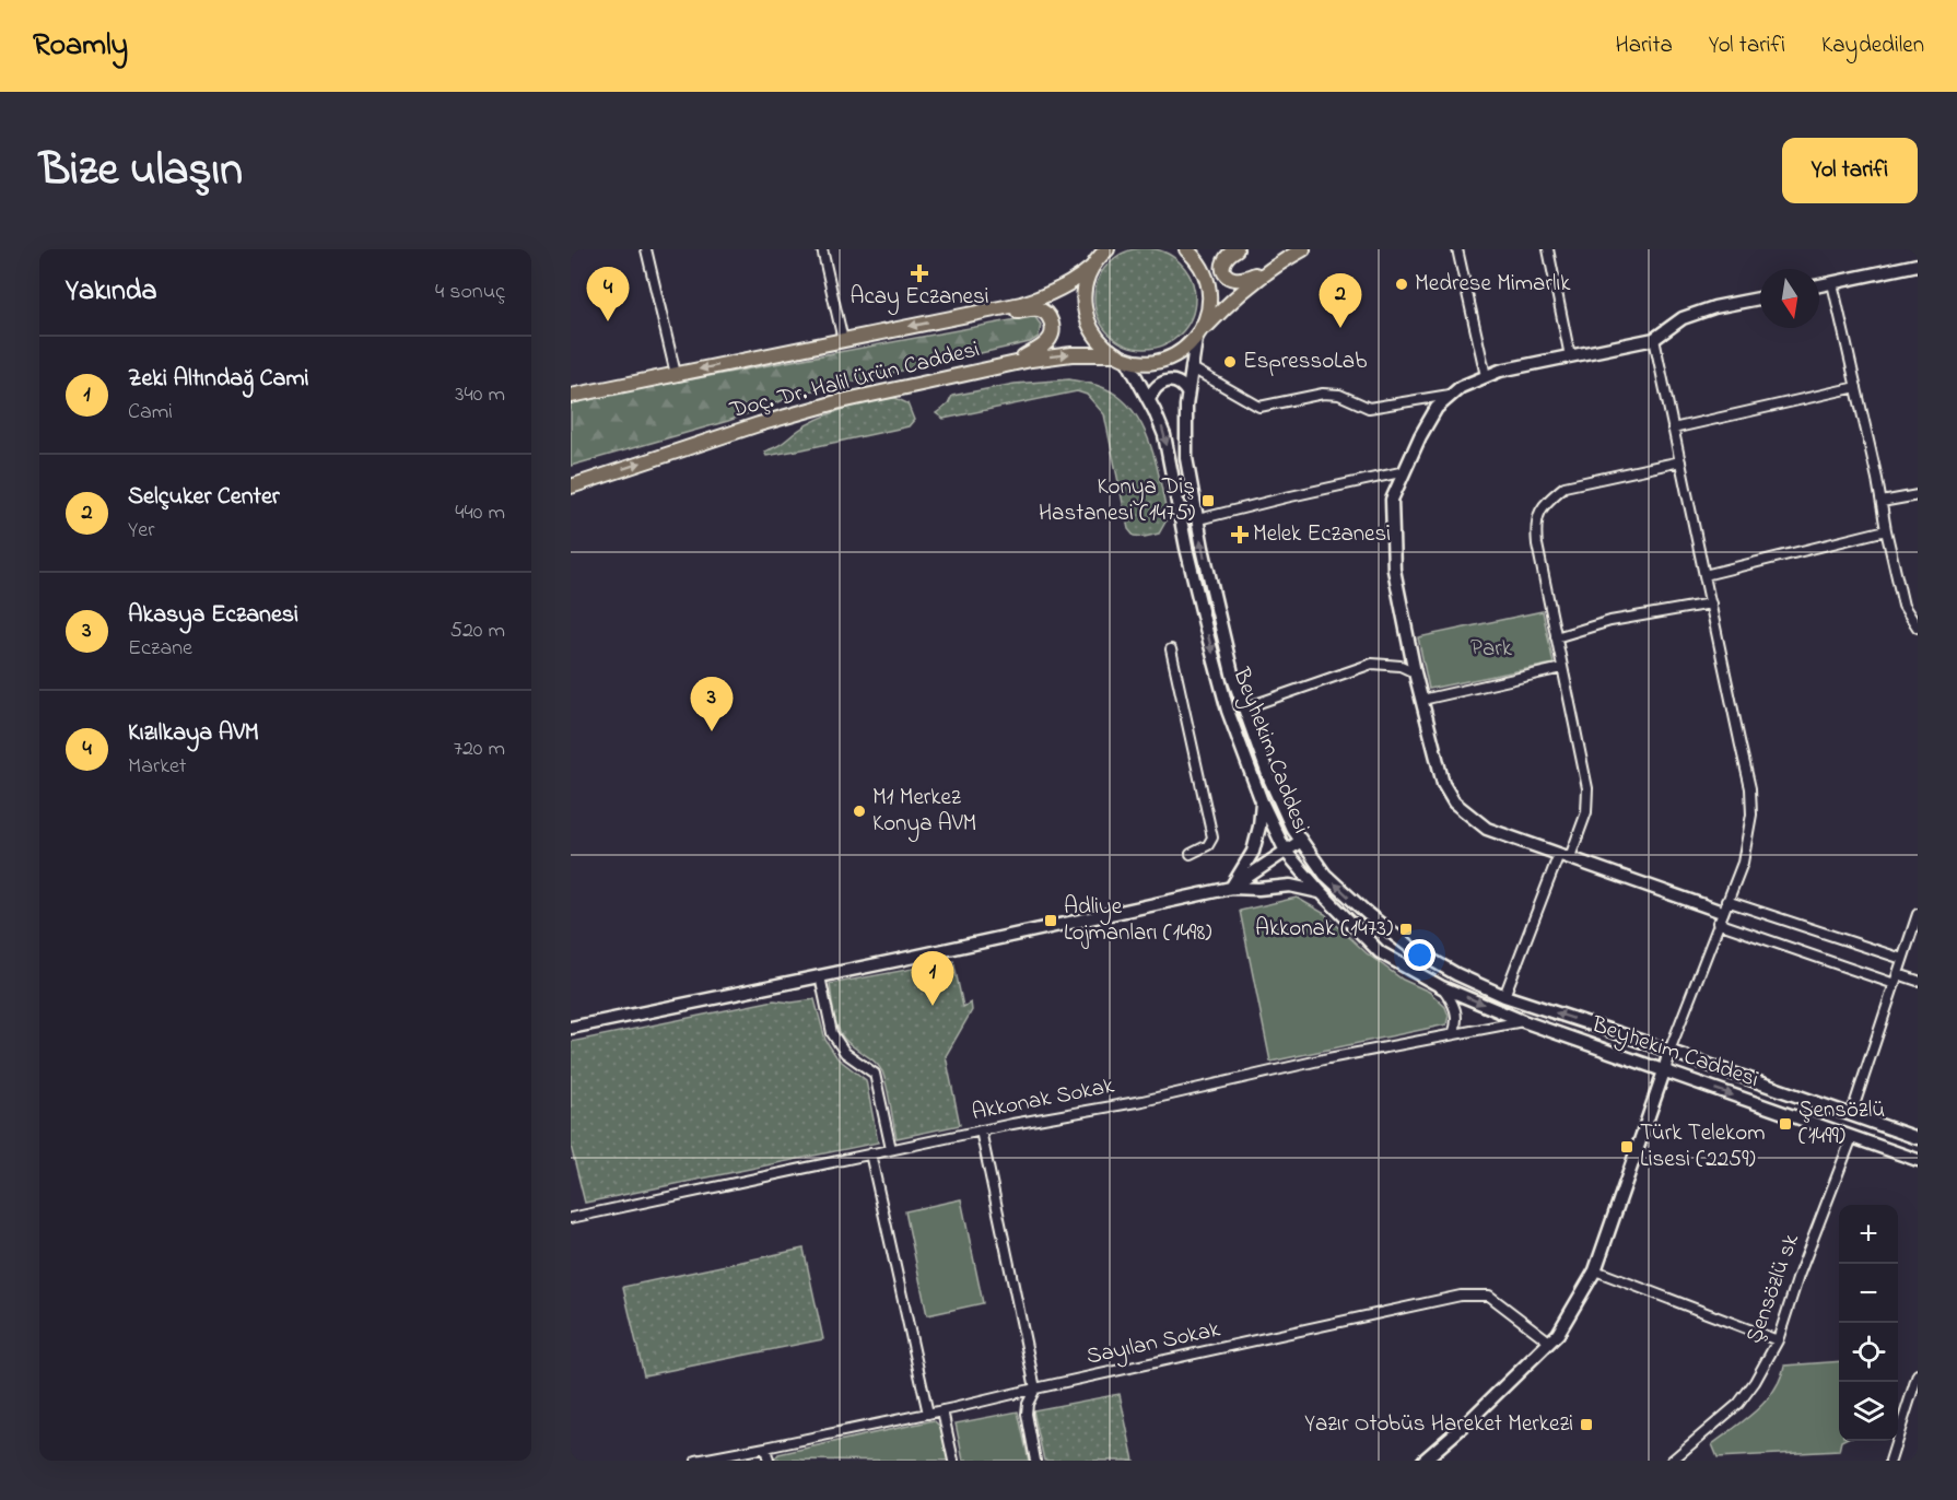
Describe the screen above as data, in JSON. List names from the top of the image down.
{
  "streets": {
    "main road": ["Doç. Dr. Halil Ürün Caddesi"],
    "street": [
      "Beyhekim Caddesi",
      "Akkonak Sokak",
      "Şensözlü sk",
      "Sayılan Sokak"
    ]
  },
  "crossings": [
    ["Doç. Dr. Halil Ürün Caddesi", "Beyhekim Caddesi"],
    ["Beyhekim Caddesi", "Akkonak Sokak"],
    ["Beyhekim Caddesi", "Şensözlü sk"]
  ],
  "parks": ["Park"],
  "places": {
    "health": ["Acay Eczanesi", "Melek Eczanesi"],
    "other": ["Medrese Mimarlık", "EspressoLab", "M1 Merkez Konya AVM"],
    "transit": [
      "Konya Diş Hastanesi (1475)",
      "Adliye Lojmanları (1498)",
      "Akkonak (1473)",
      "Şensözlü (1499)",
      "Türk Telekom Lisesi (2259)",
      "Yazır Otobüs Hareket Merkezi"
    ]
  },
  "north": "bottom",
  "page": {
    "header": "Roamly",
    "nav": ["Harita", "Yol tarifi", "Kaydedilen"],
    "title": "Bize ulaşın",
    "buttons": "Yol tarifi",
    "heading": ["Yakında", "4 sonuç"],
    "pins": [
      "4",
      "2",
      "3",
      "1"
    ],
    "list": [
      {
        "mark": "1",
        "name": "Zeki Altındağ Cami",
        "note": "Cami",
        "value": "340 m"
      },
      {
        "mark": "2",
        "name": "Selçuker Center",
        "note": "Yer",
        "value": "440 m"
      },
      {
        "mark": "3",
        "name": "Akasya Eczanesi",
        "note": "Eczane",
        "value": "520 m"
      },
      {
        "mark": "4",
        "name": "Kızılkaya AVM",
        "note": "Market",
        "value": "720 m"
      }
    ],
    "map_buttons": ["+", "−"]
  }
}
